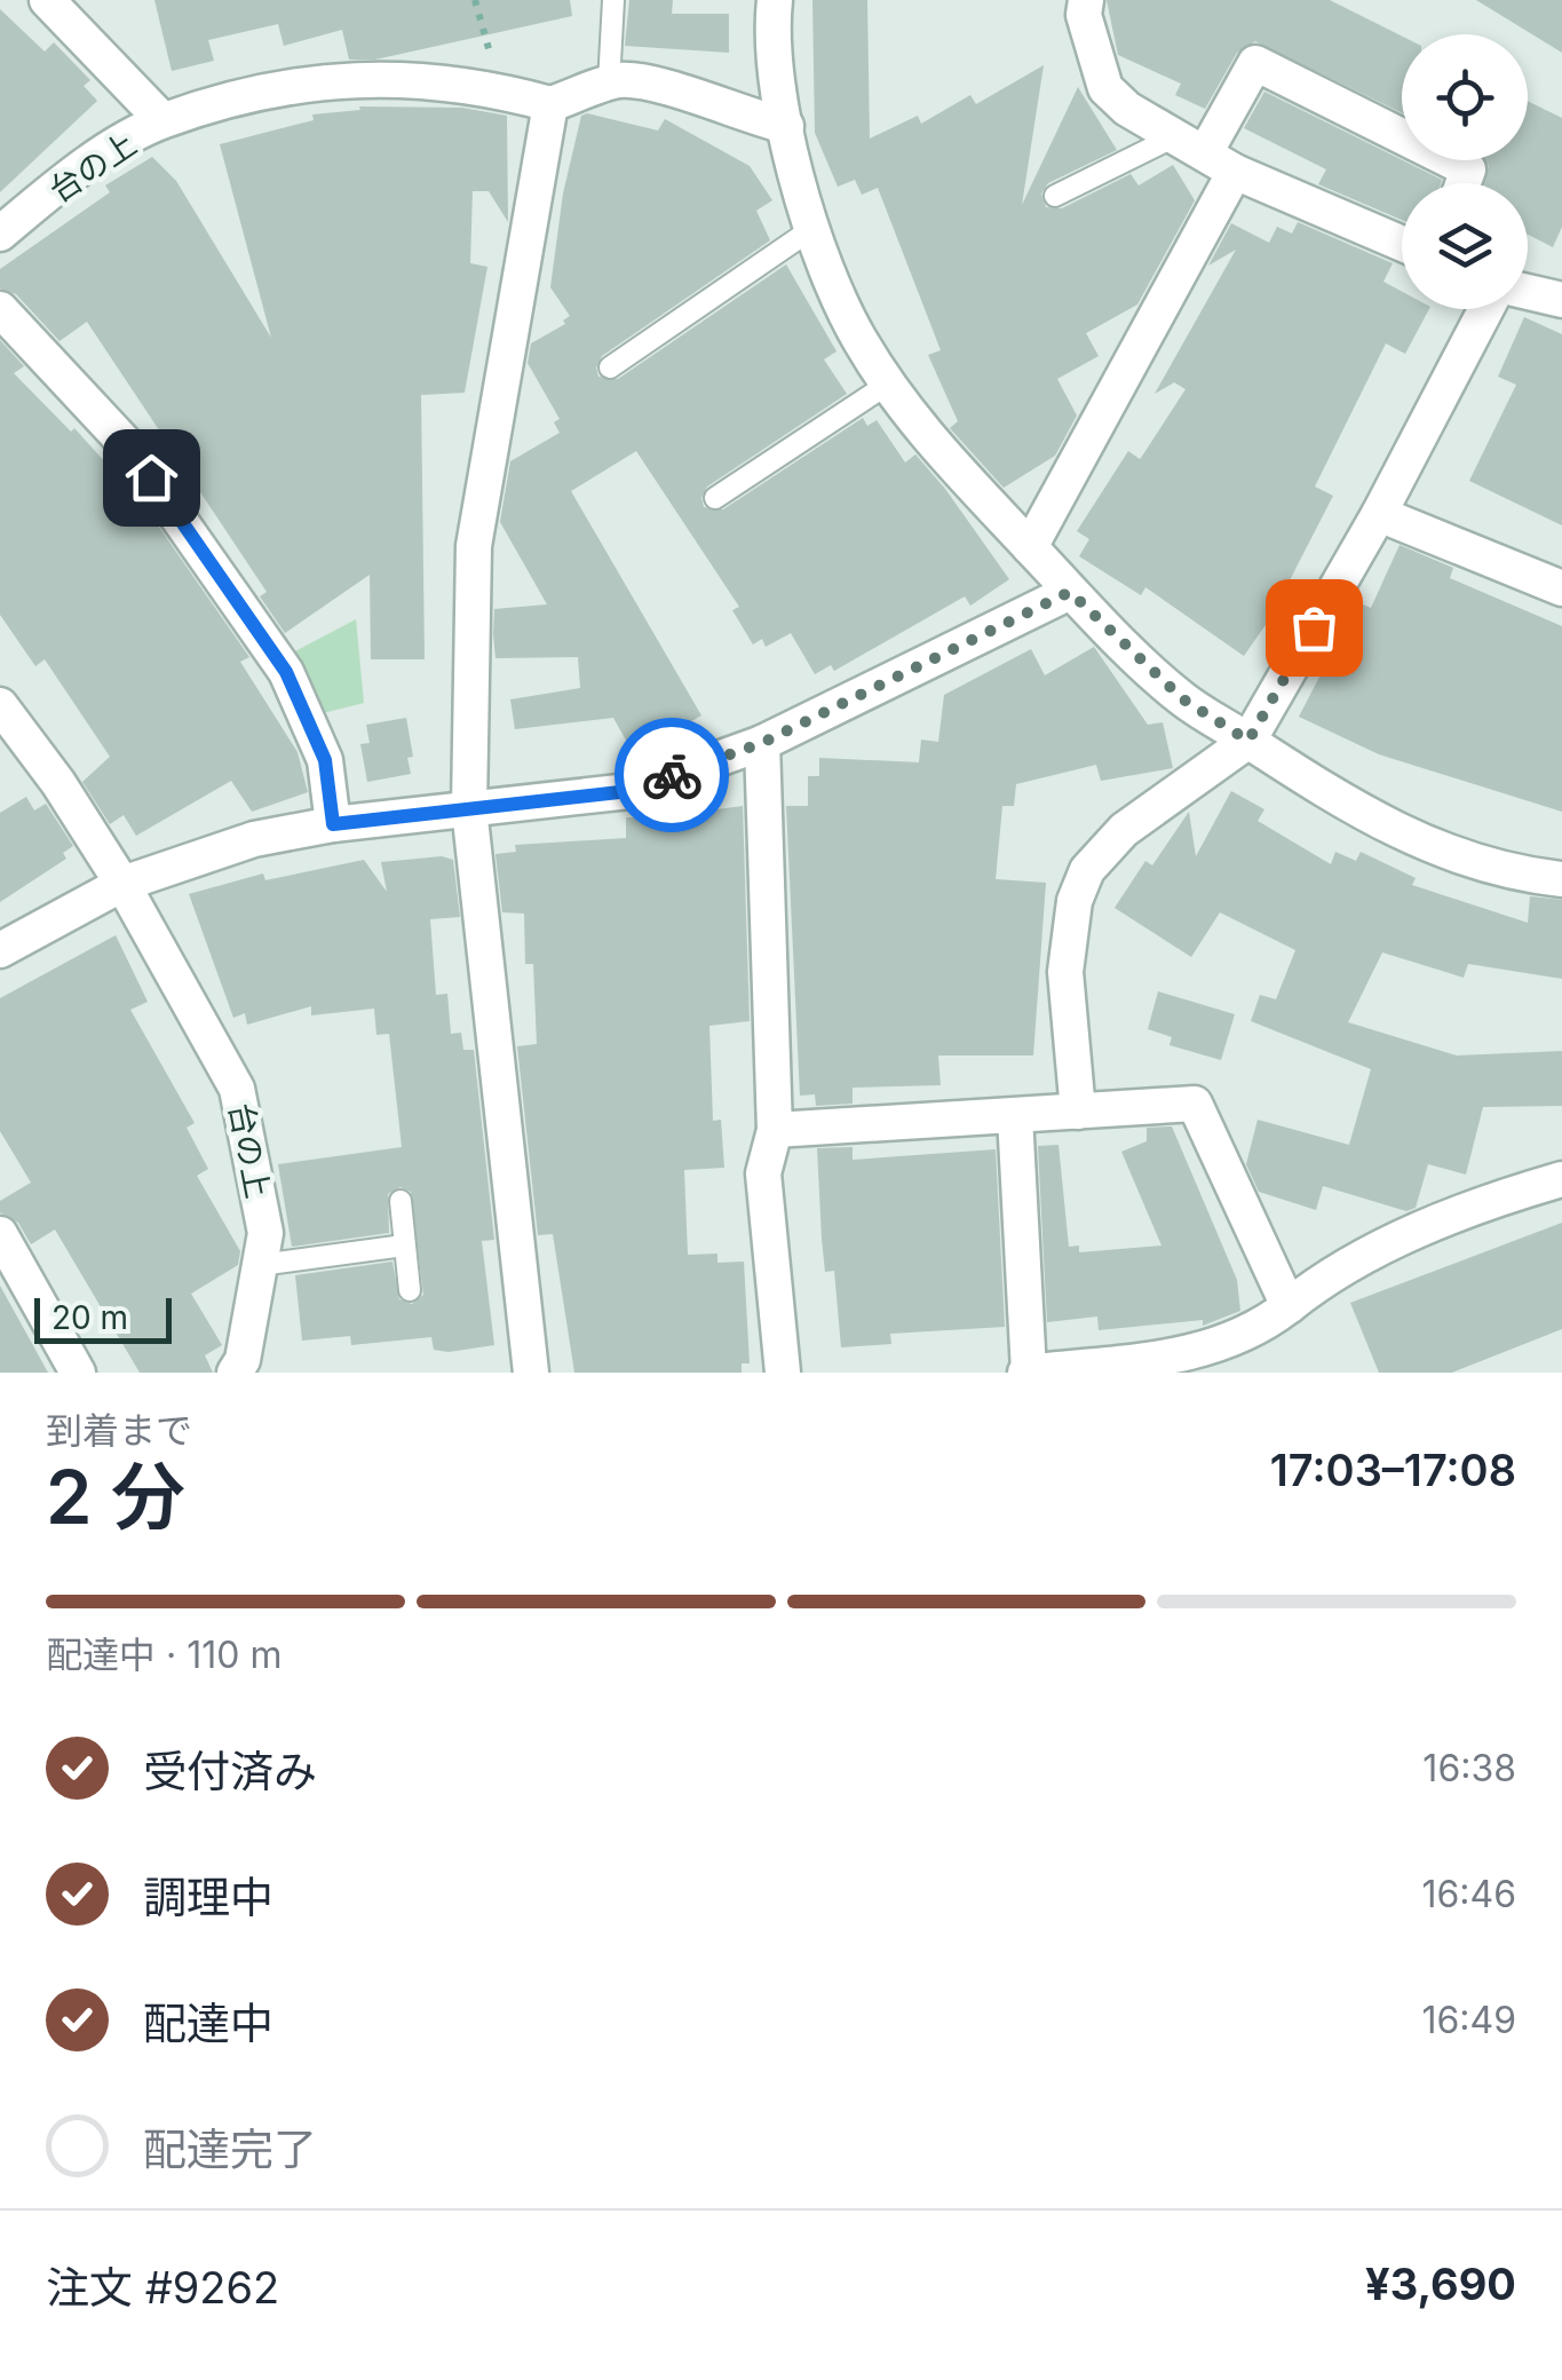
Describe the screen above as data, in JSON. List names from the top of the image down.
{
  "streets": {
    "street": ["台の上"]
  },
  "scale_bar": "20 m",
  "page": {
    "scale": "20 m",
    "heading": ["2 分", "到着まで", "17:03–17:08"],
    "panel": ["注文 #9262", "¥3,690"],
    "bar": "配達中 · 110 m",
    "list": [
      ["受付済み", "16:38"],
      ["調理中", "16:46"],
      ["配達中", "16:49"],
      "配達完了"
    ]
  }
}
